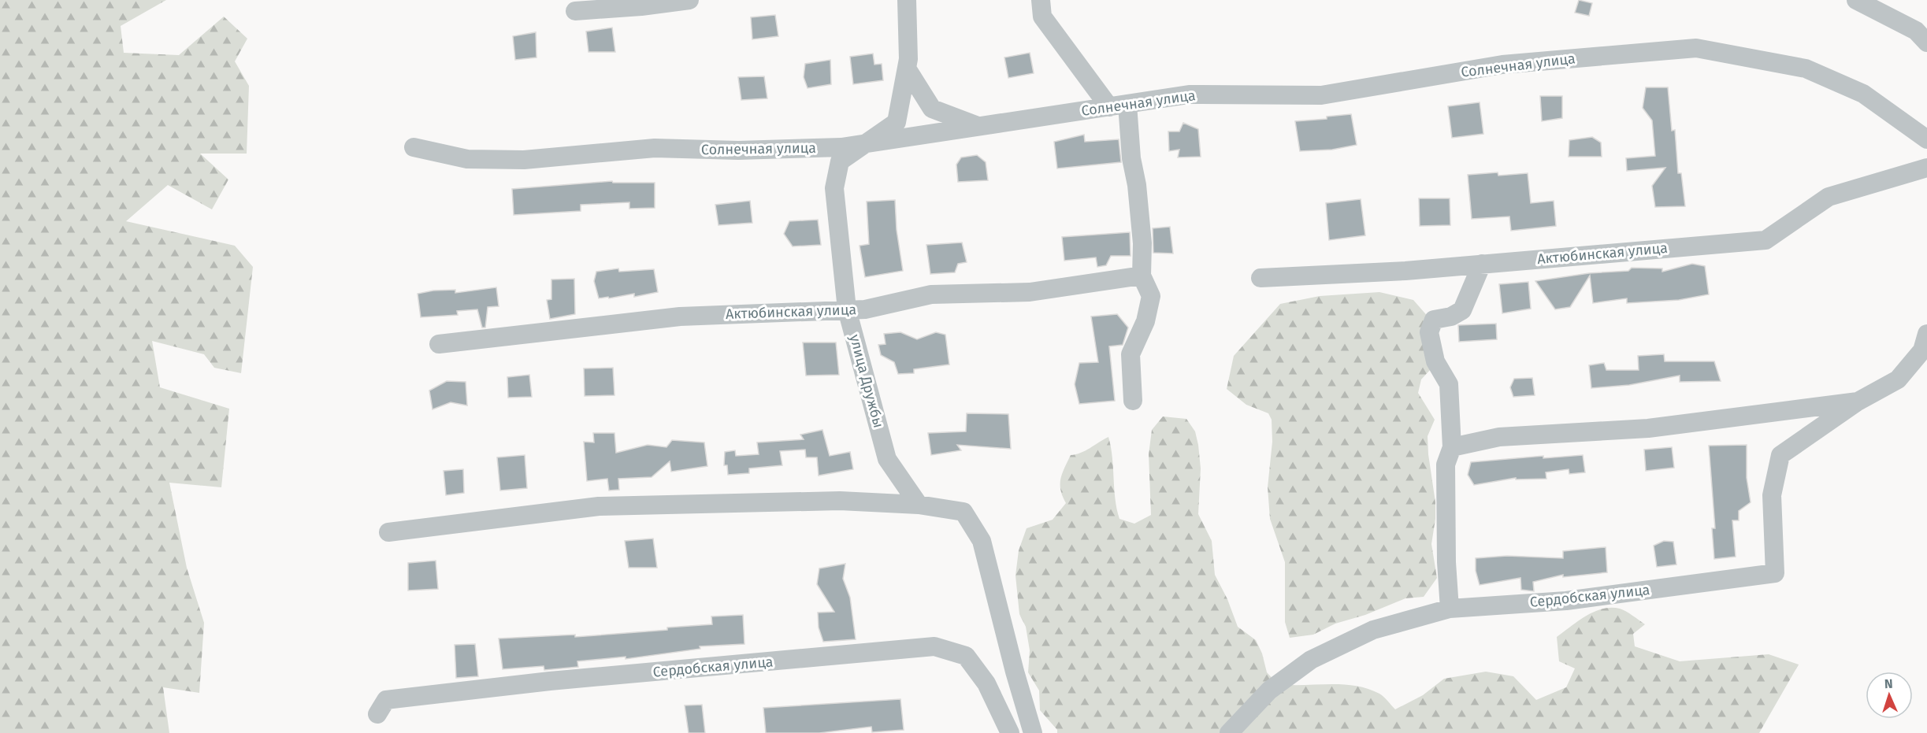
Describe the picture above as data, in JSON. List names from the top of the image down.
{
  "streets": {
    "street": [
      "Солнечная улица",
      "Актюбинская улица",
      "улица Дружбы",
      "Сердобская улица"
    ]
  },
  "crossings": [
    ["Солнечная улица", "улица Дружбы"],
    ["Актюбинская улица", "улица Дружбы"]
  ],
  "north": "top"
}
